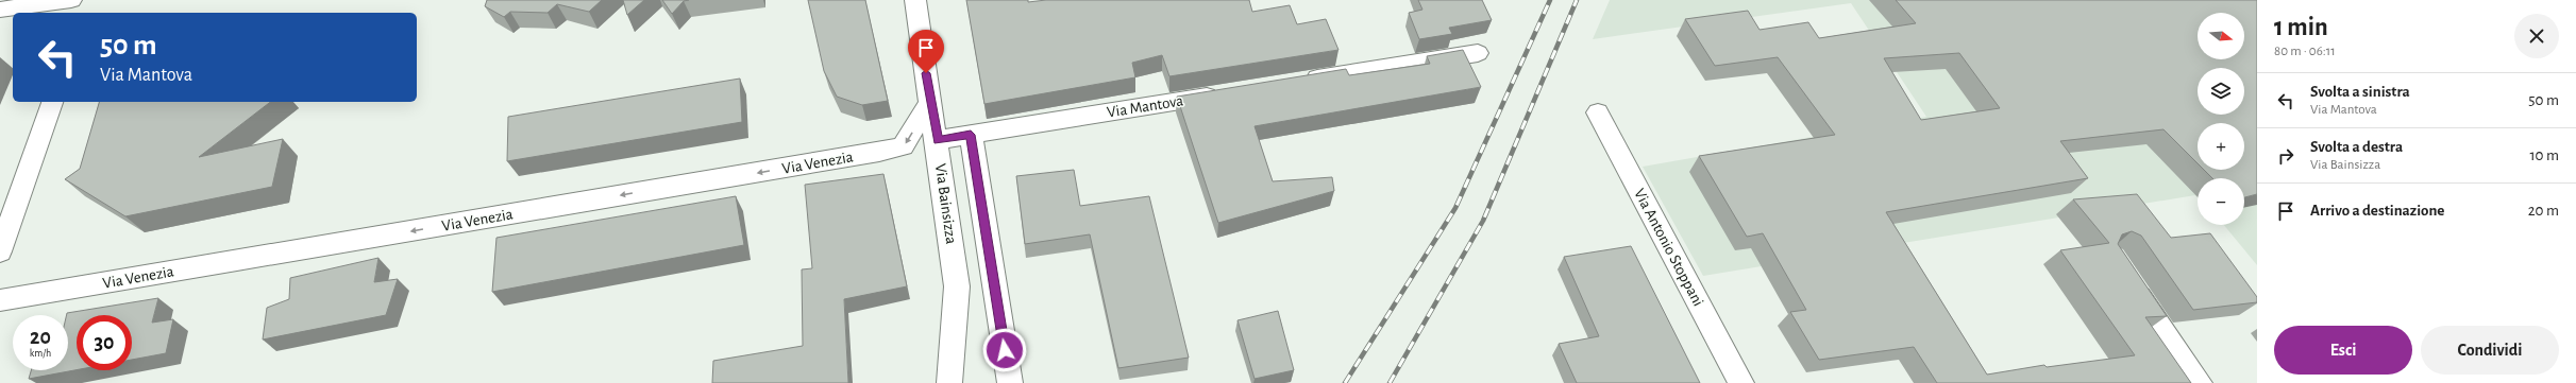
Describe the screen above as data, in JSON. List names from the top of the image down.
{
  "streets": {
    "street": [
      "Via Mantova",
      "Via Venezia",
      "Via Bainsizza",
      "Via Antonio Stoppani"
    ]
  },
  "crossings": [
    ["Via Mantova", "Via Bainsizza"],
    ["Via Venezia", "Via Bainsizza"]
  ],
  "one_way": ["Via Venezia"],
  "north": "right",
  "page": {
    "heading": ["1 min", "80 m · 06:11"],
    "map_buttons": ["+", "−"],
    "turn": ["50 m", "Via Mantova"],
    "list": [
      {
        "name": "Svolta a sinistra",
        "note": "Via Mantova",
        "value": "50 m"
      },
      {
        "name": "Svolta a destra",
        "note": "Via Bainsizza",
        "value": "10 m"
      },
      {
        "name": "Arrivo a destinazione",
        "value": "20 m"
      }
    ],
    "speed": "20 km/h",
    "limit": "30",
    "buttons": ["Esci", "Condividi"]
  }
}
